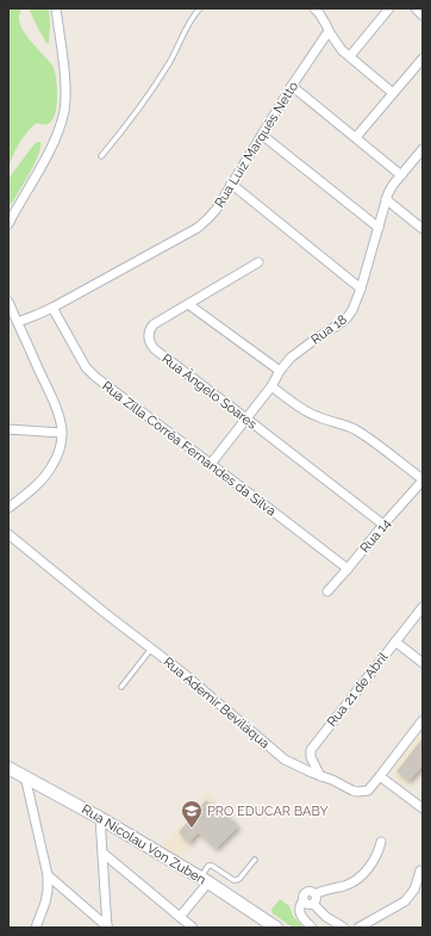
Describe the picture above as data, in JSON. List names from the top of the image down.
{
  "streets": {
    "street": [
      "Rua Luiz Marquês Netto",
      "Rua 18",
      "Rua Ângelo Soares",
      "Rua Zilla Corrêa Fernandes da Silva",
      "Rua 14",
      "Rua 21 de Abril",
      "Rua Ademir Beviláqua",
      "Rua Nicolau Von Zuben"
    ]
  },
  "crossings": [
    ["Rua Luiz Marquês Netto", "Rua Zilla Corrêa Fernandes da Silva"],
    ["Rua 18", "Rua Ângelo Soares"],
    ["Rua 18", "Rua Zilla Corrêa Fernandes da Silva"],
    ["Rua Ângelo Soares", "Rua 14"],
    ["Rua Zilla Corrêa Fernandes da Silva", "Rua 14"],
    ["Rua 21 de Abril", "Rua Ademir Beviláqua"]
  ],
  "places": {
    "school or university": ["PRO EDUCAR BABY"]
  }
}
